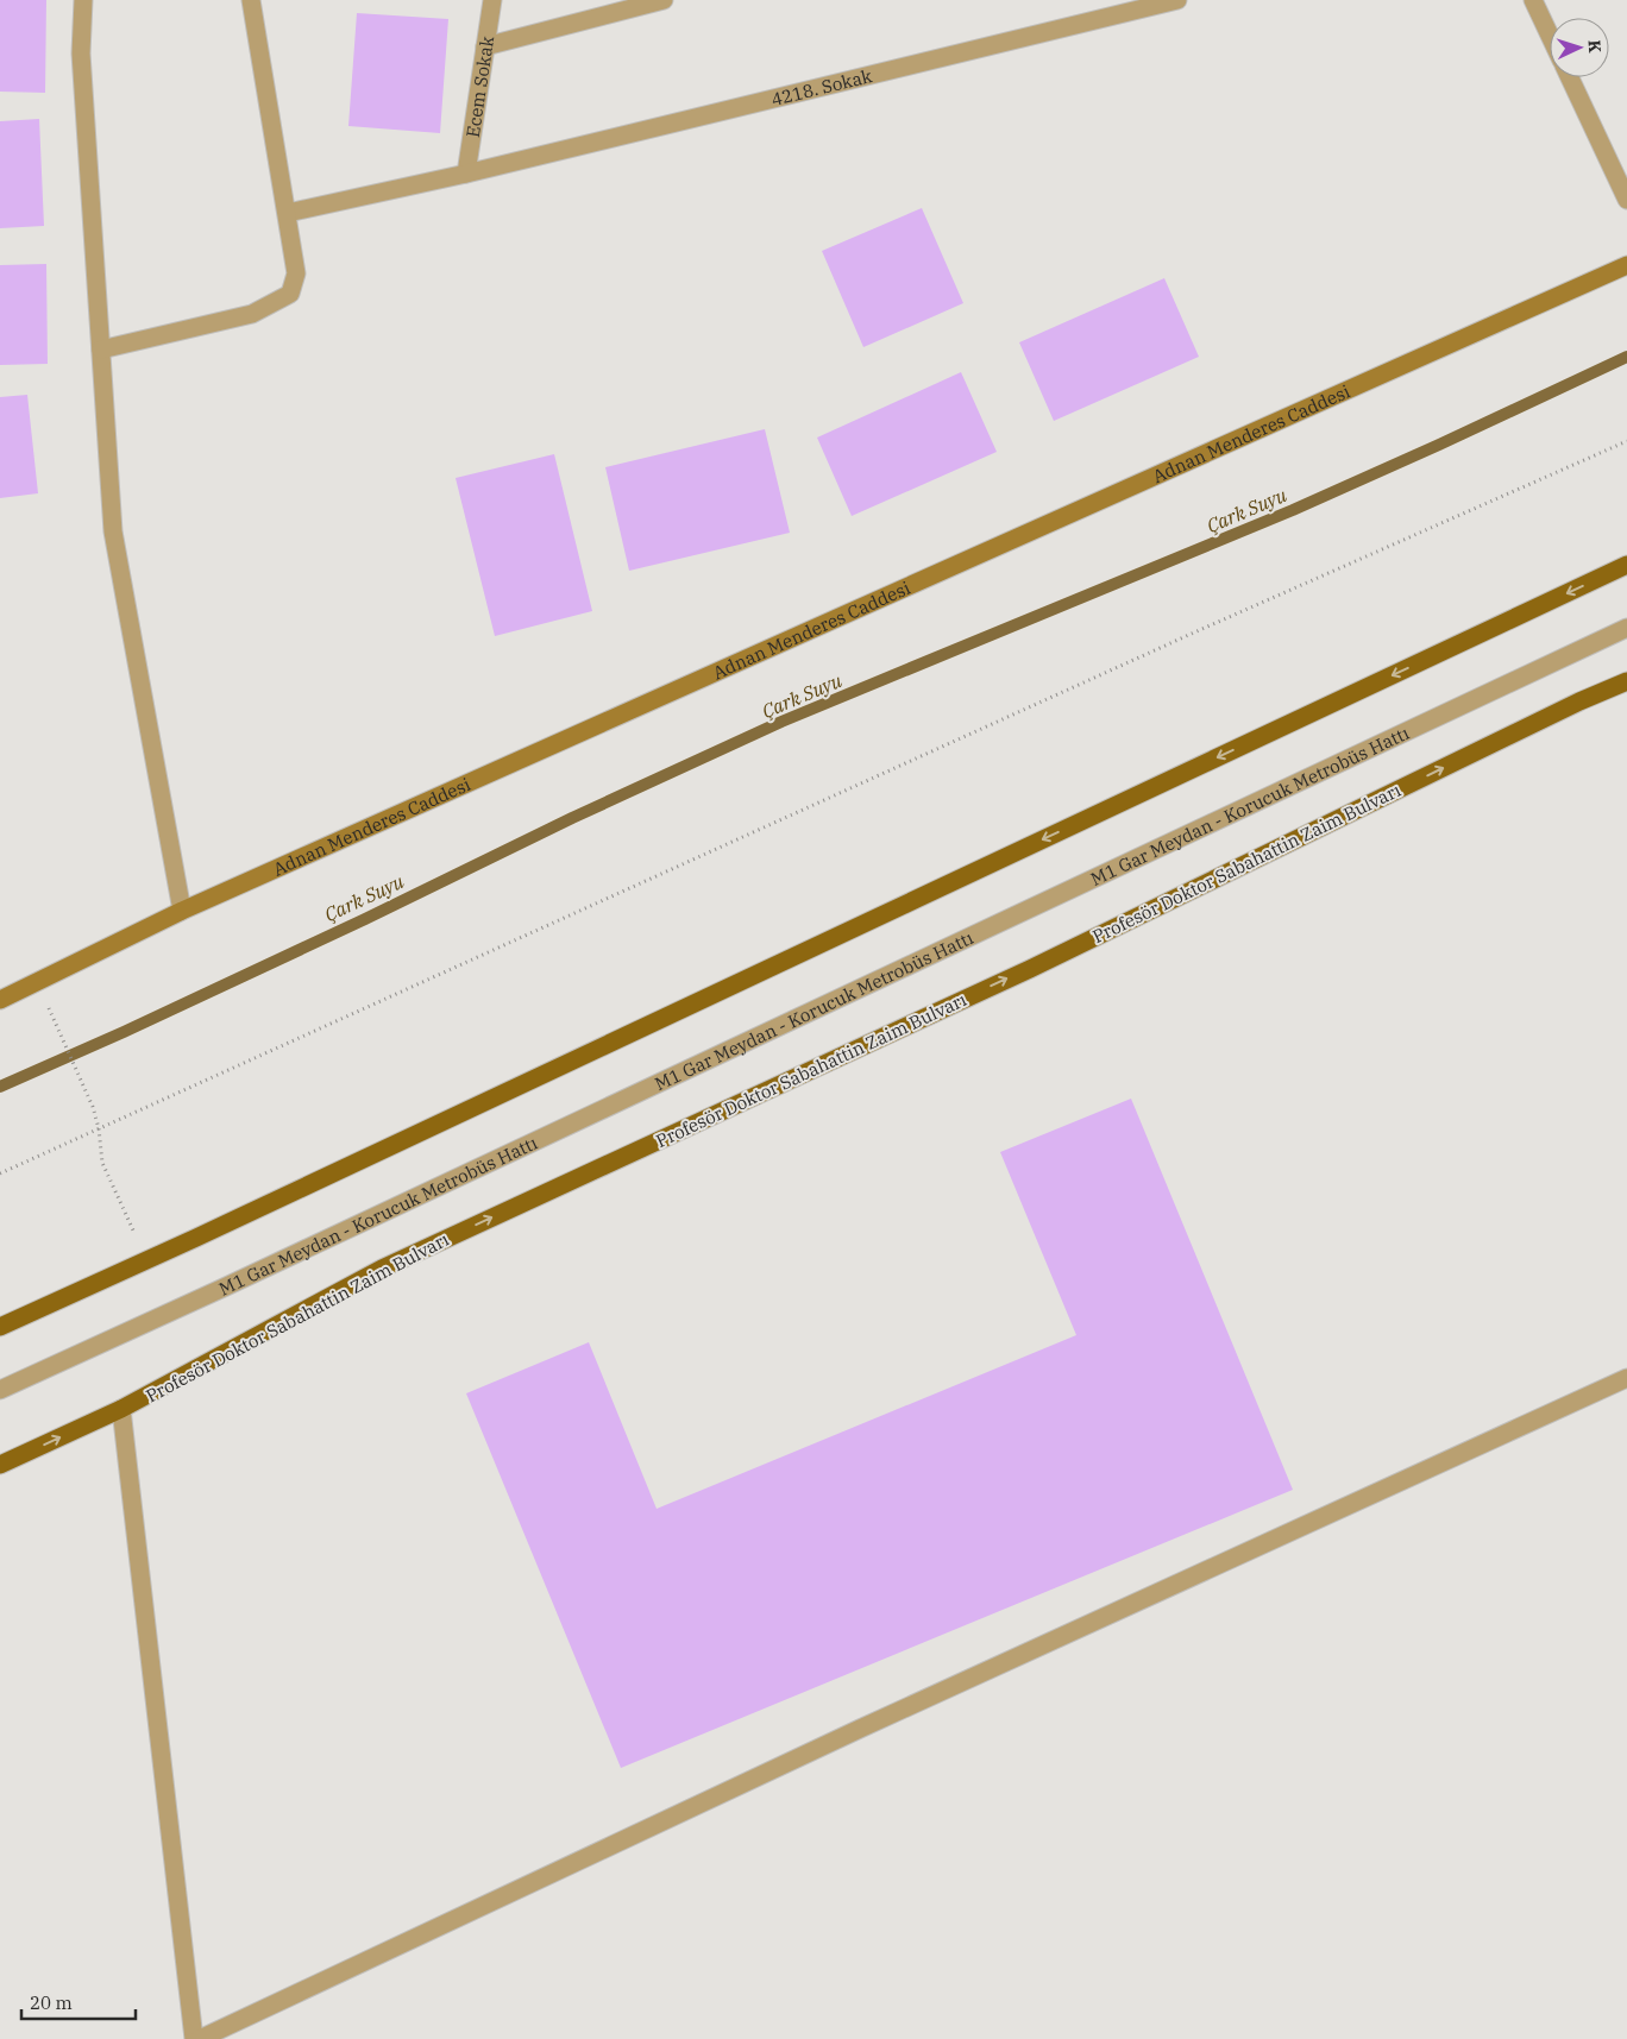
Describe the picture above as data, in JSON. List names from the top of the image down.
{
  "streets": {
    "main road": ["Profesör Doktor Sabahattin Zaim Bulvarı"],
    "street": [
      "Ecem Sokak",
      "4218. Sokak",
      "Adnan Menderes Caddesi",
      "M1 Gar Meydan - Korucuk Metrobüs Hattı"
    ]
  },
  "crossings": [
    ["Ecem Sokak", "4218. Sokak"]
  ],
  "water": ["Çark Suyu"],
  "scale_bar": "20 m",
  "north": "right"
}
